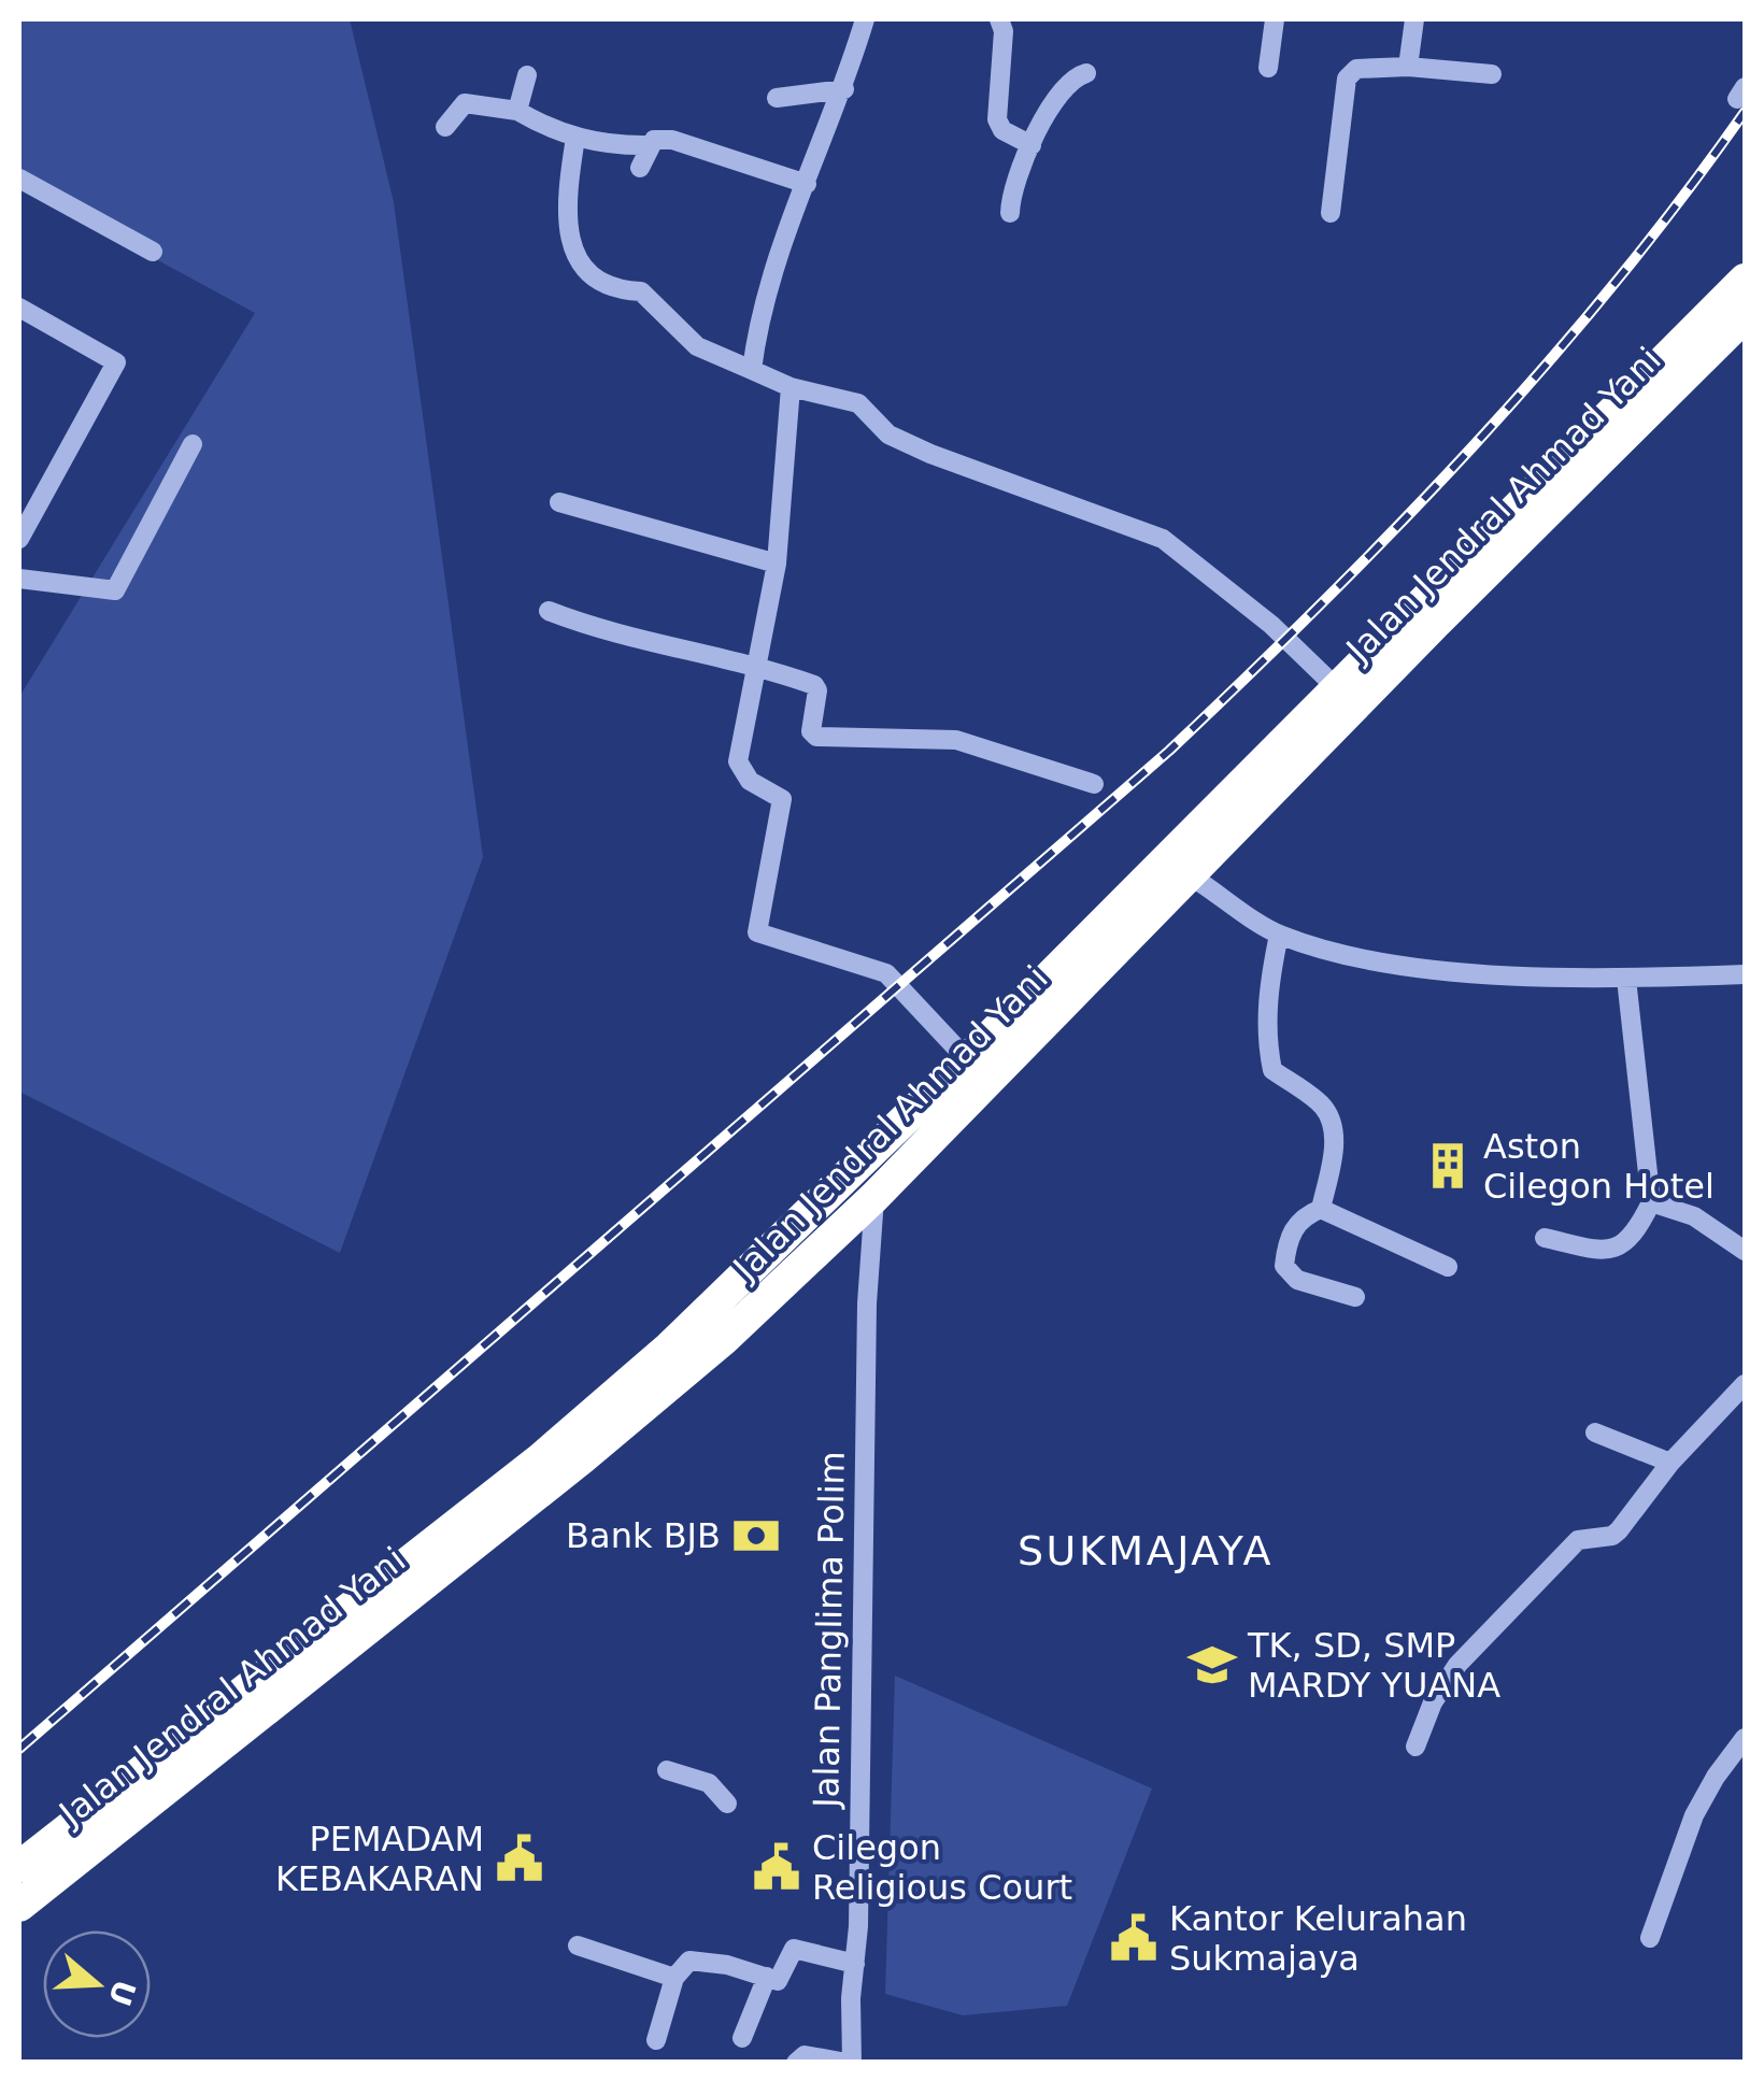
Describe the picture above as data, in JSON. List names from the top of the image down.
{
  "streets": {
    "highway": ["Jalan Jendral Ahmad Yani"],
    "street": ["Jalan Panglima Polim"]
  },
  "crossings": [
    ["Jalan Jendral Ahmad Yani", "Jalan Panglima Polim"]
  ],
  "districts": ["SUKMAJAYA"],
  "places": {
    "building": ["Aston Cilegon Hotel"],
    "bank": ["Bank BJB"],
    "school or university": ["TK, SD, SMP MARDY YUANA"],
    "public building": ["PEMADAM KEBAKARAN", "Cilegon Religious Court", "Kantor Kelurahan Sukmajaya"]
  },
  "north": "right"
}
